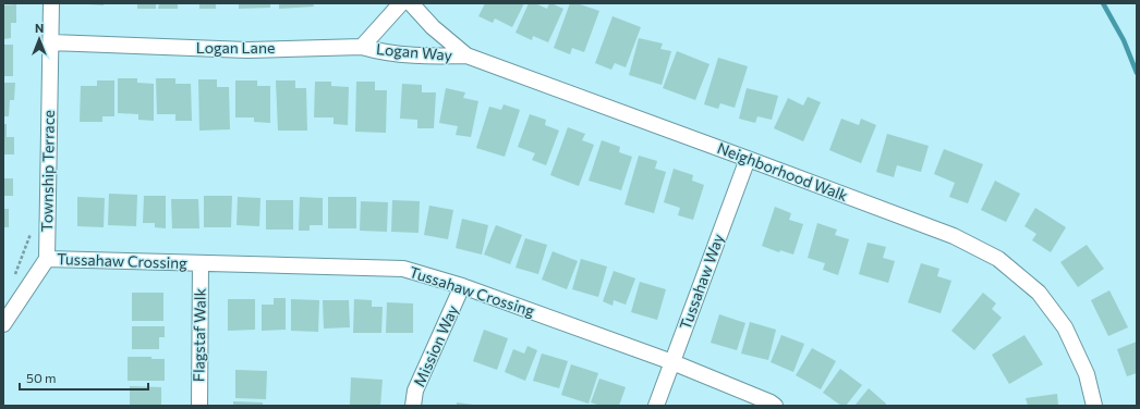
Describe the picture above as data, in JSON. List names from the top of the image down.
{
  "streets": {
    "street": [
      "Logan Lane",
      "Logan Way",
      "Township Terrace",
      "Neighborhood Walk",
      "Tussahaw Crossing",
      "Tussahaw Way",
      "Flagstaf Walk",
      "Mission Way"
    ]
  },
  "crossings": [
    ["Logan Lane", "Logan Way"],
    ["Logan Lane", "Township Terrace"],
    ["Logan Way", "Neighborhood Walk"],
    ["Township Terrace", "Tussahaw Crossing"],
    ["Neighborhood Walk", "Tussahaw Way"],
    ["Tussahaw Crossing", "Tussahaw Way"],
    ["Tussahaw Crossing", "Flagstaf Walk"],
    ["Tussahaw Crossing", "Mission Way"]
  ],
  "scale_bar": "50 m",
  "north": "top"
}
